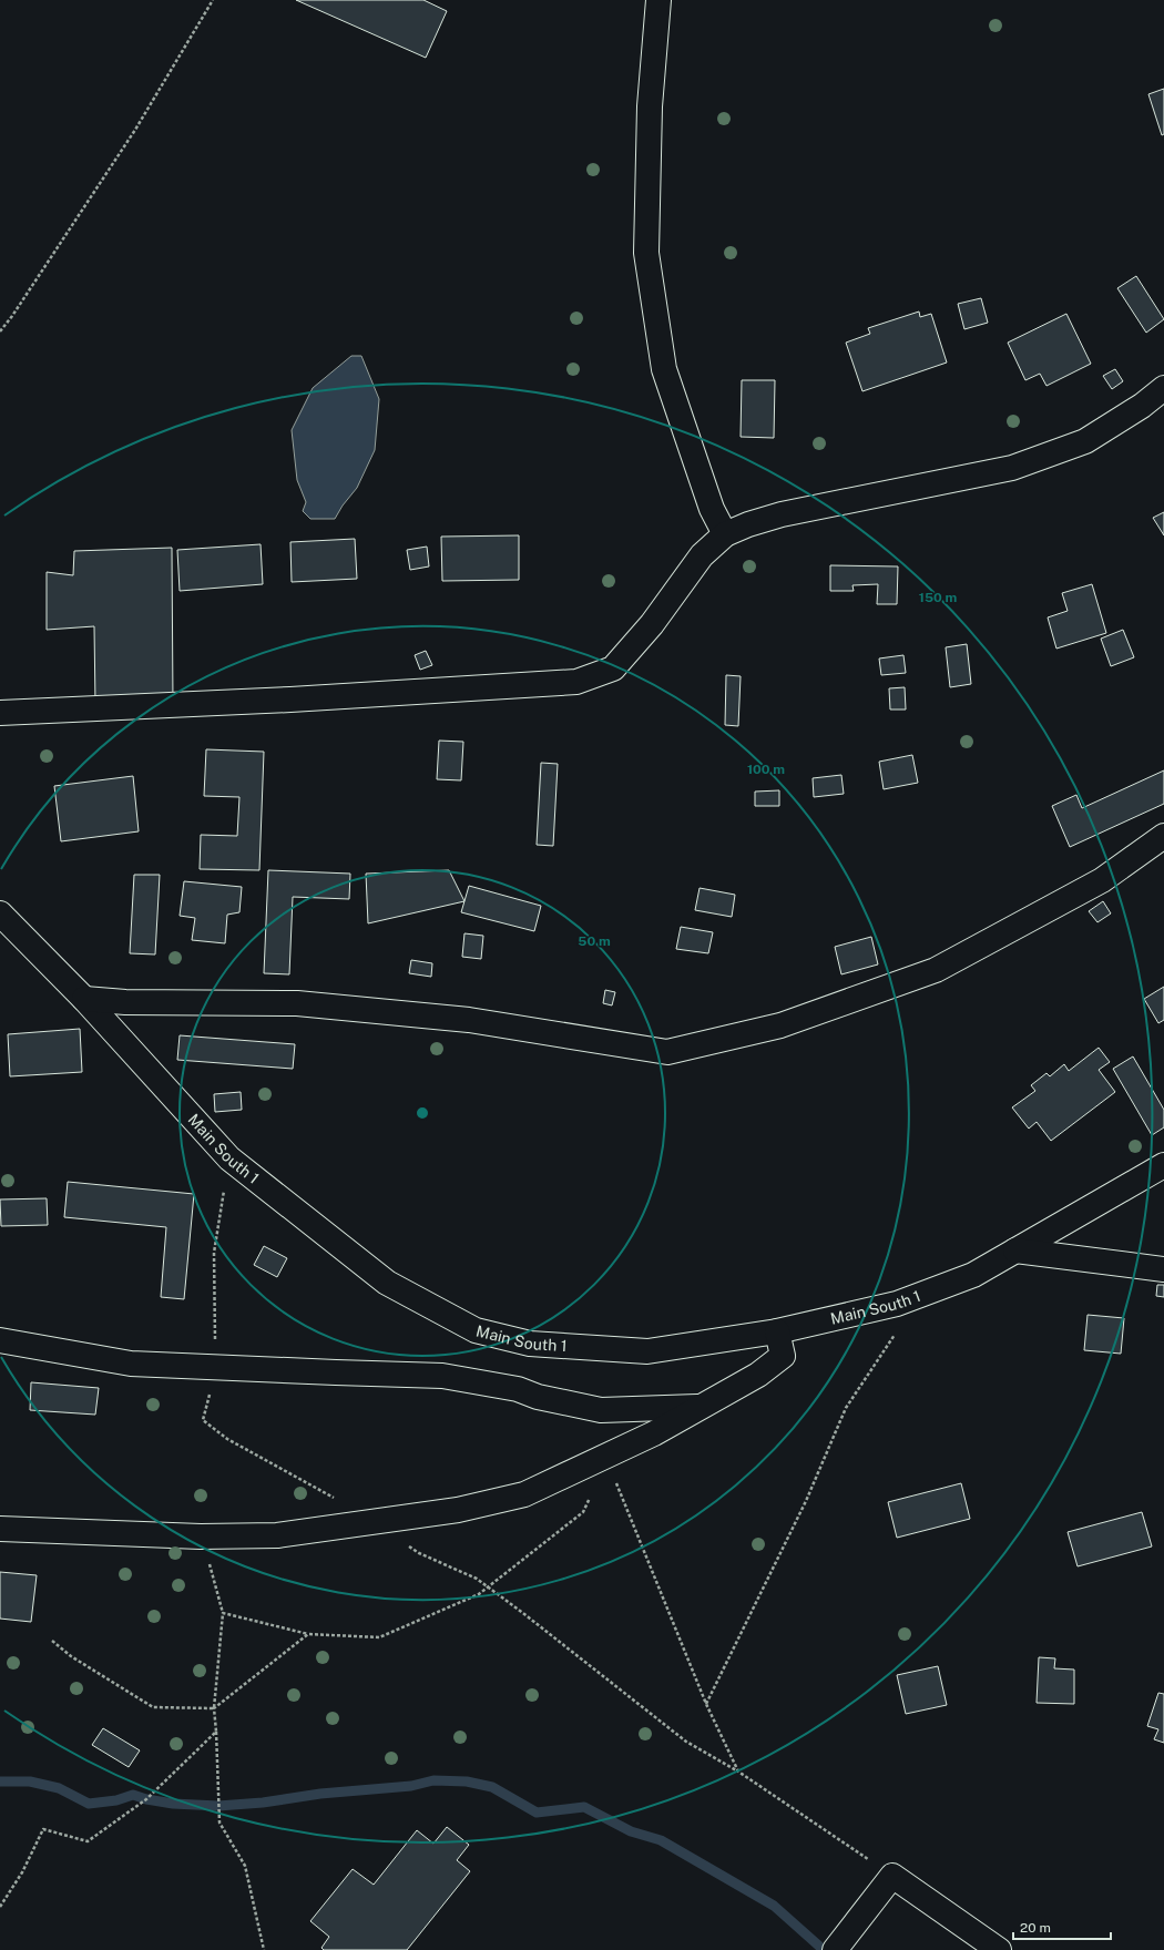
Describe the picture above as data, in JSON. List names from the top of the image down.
{
  "streets": {
    "street": ["Main South 1"]
  },
  "scale_bar": "20 m",
  "rings": ["150 m", "100 m", "50 m"]
}
